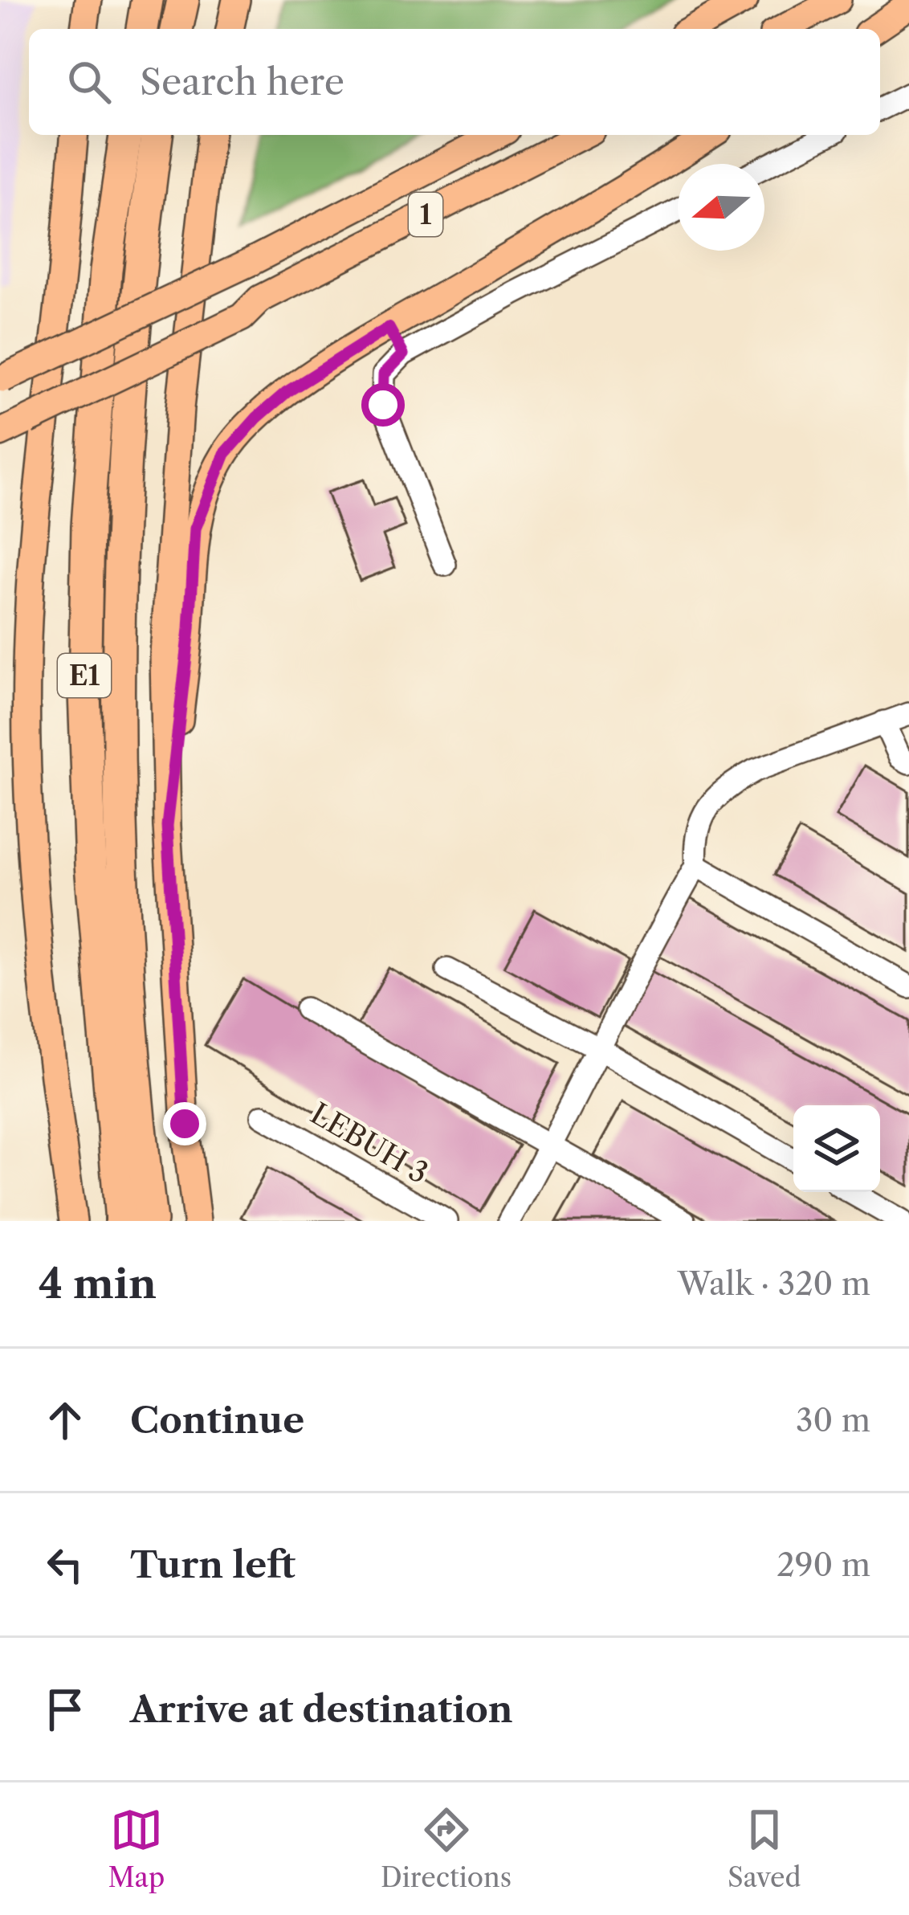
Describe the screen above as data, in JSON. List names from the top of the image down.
{
  "streets": {
    "highway": ["E1"],
    "main road": ["1"],
    "street": ["LEBUH 3"]
  },
  "north": "left",
  "page": {
    "search": "Search here",
    "heading": ["4 min", "Walk · 320 m"],
    "list": [
      ["Continue", "30 m"],
      ["Turn left", "290 m"],
      "Arrive at destination"
    ],
    "nav": ["Map", "Directions", "Saved"]
  }
}
